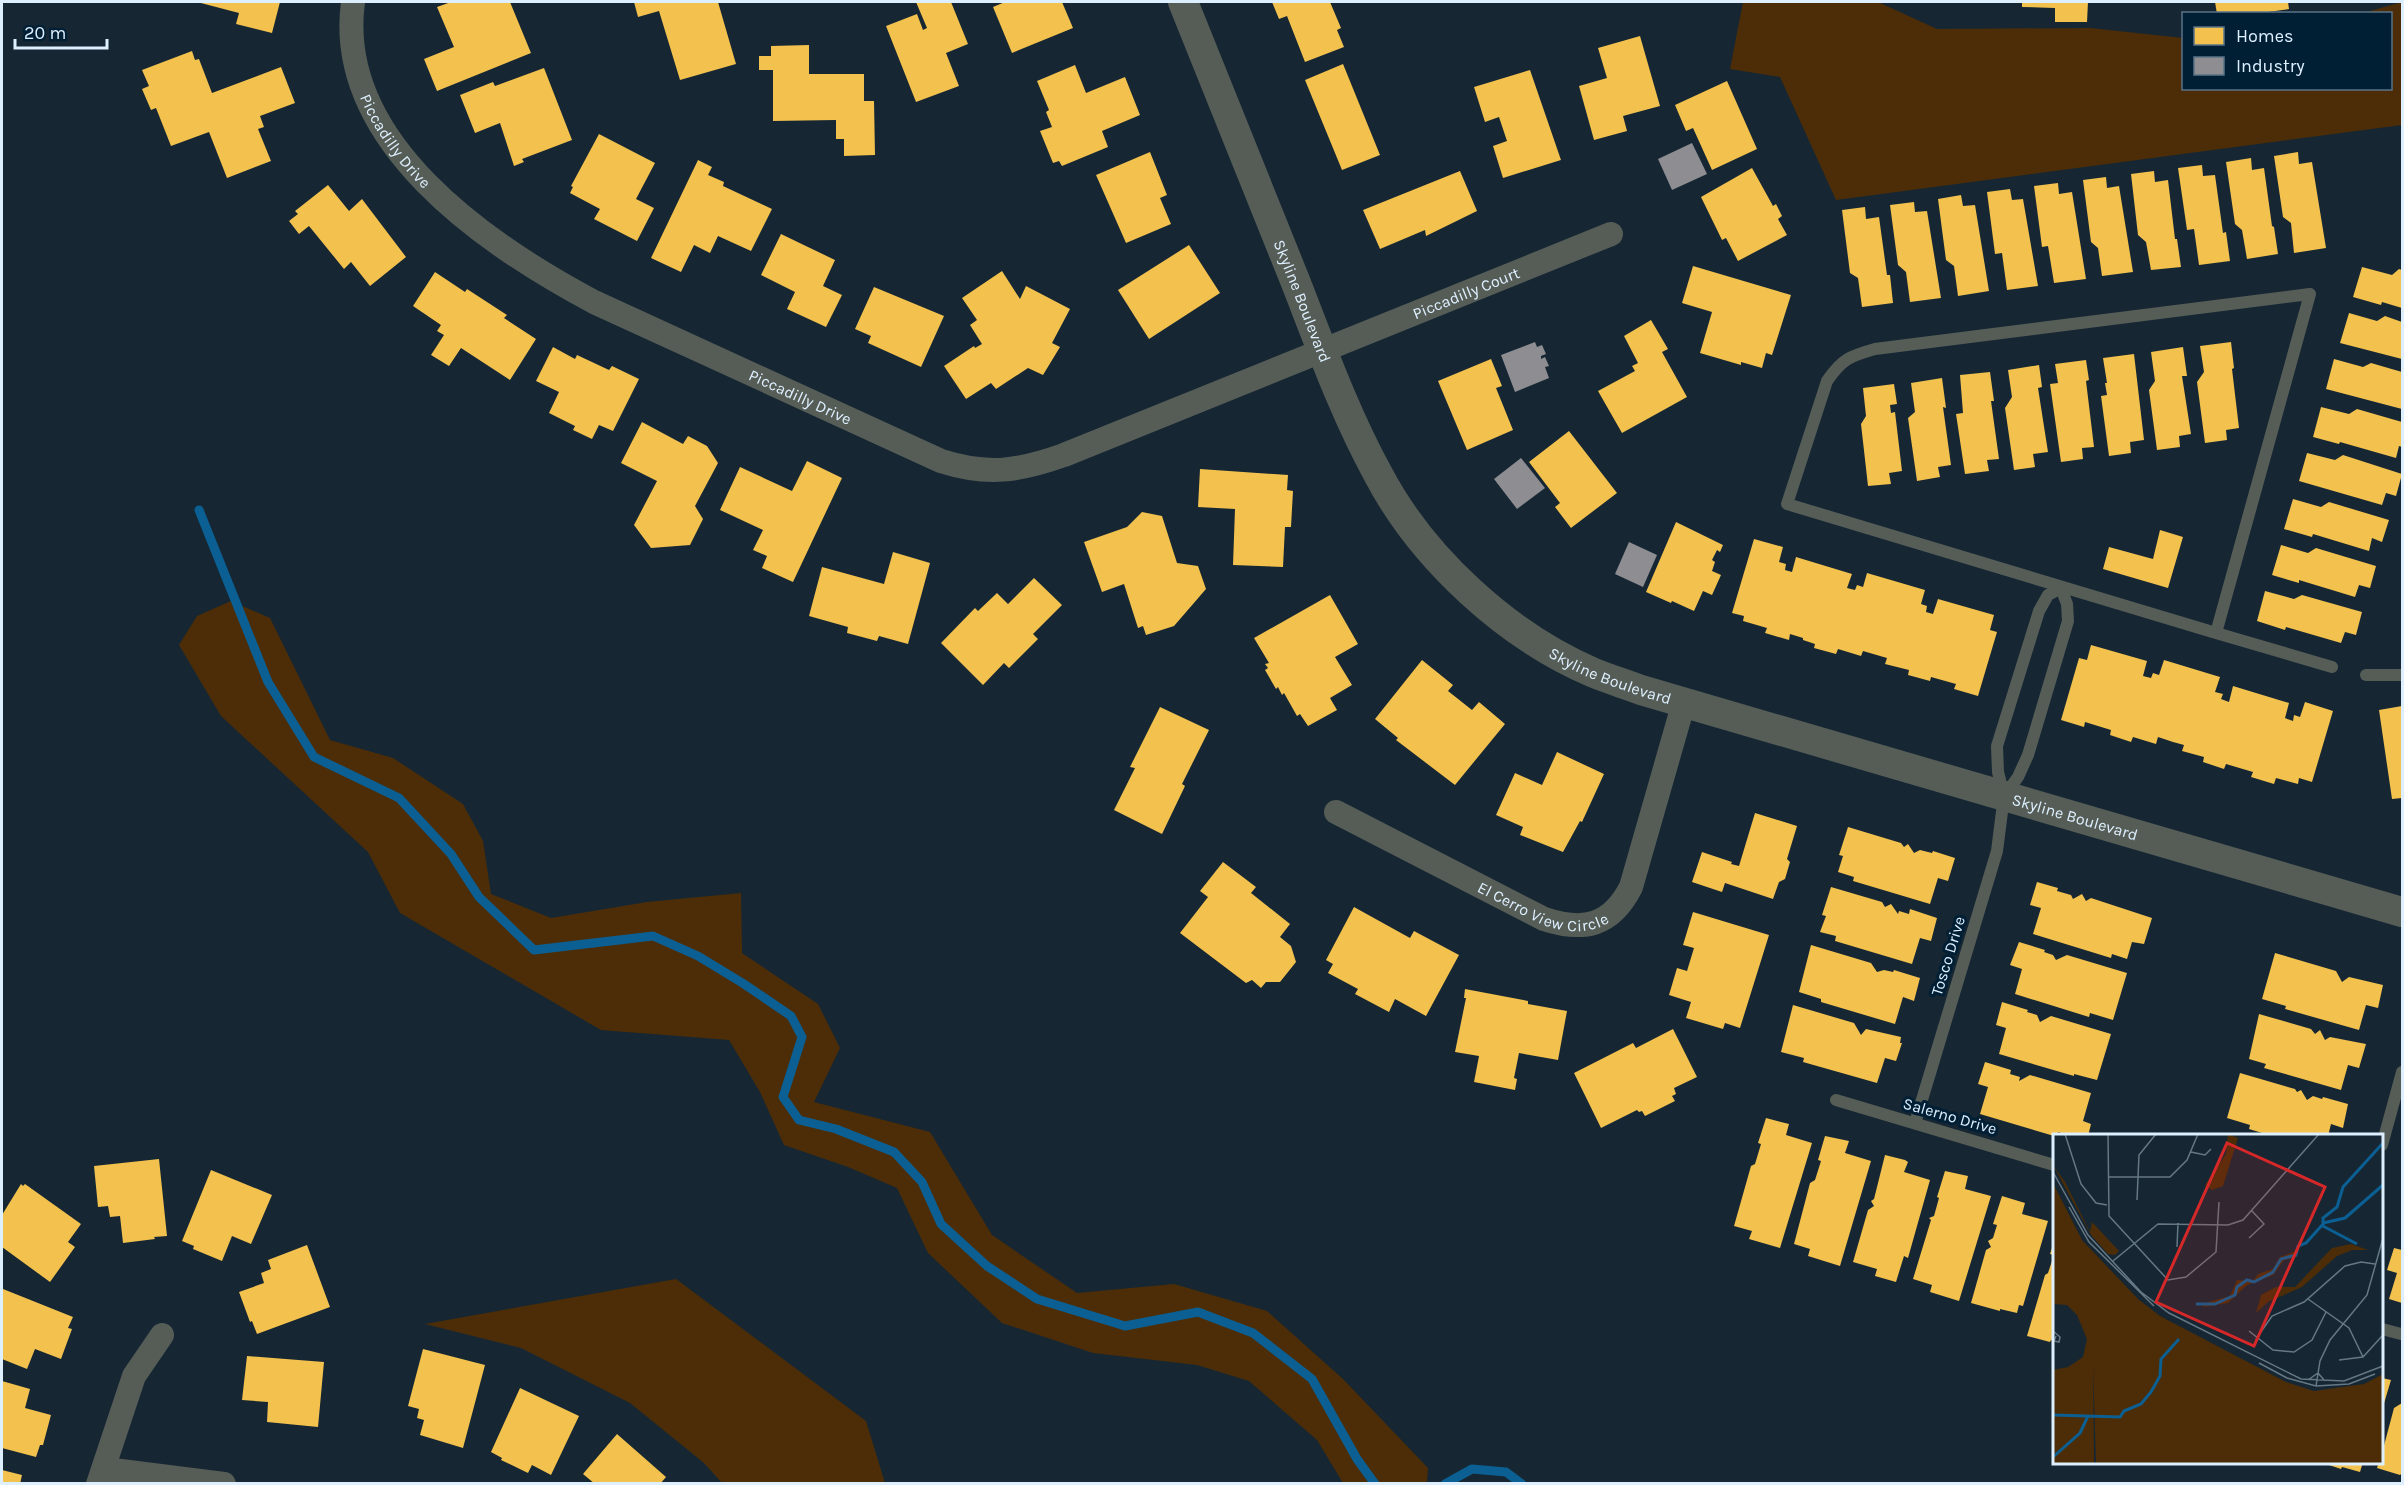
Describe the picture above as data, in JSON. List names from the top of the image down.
{
  "streets": {
    "street": [
      "Piccadilly Drive",
      "Piccadilly Court",
      "Skyline Boulevard",
      "El Cerro View Circle"
    ],
    "lane": ["Tosco Drive", "Salerno Drive"]
  },
  "crossings": [
    ["Piccadilly Drive", "Piccadilly Court"],
    ["Piccadilly Drive", "Skyline Boulevard"],
    ["Piccadilly Court", "Skyline Boulevard"],
    ["Skyline Boulevard", "El Cerro View Circle"],
    ["Skyline Boulevard", "Tosco Drive"],
    ["Tosco Drive", "Salerno Drive"]
  ],
  "legend": ["Homes", "Industry"],
  "scale_bar": "20 m"
}
